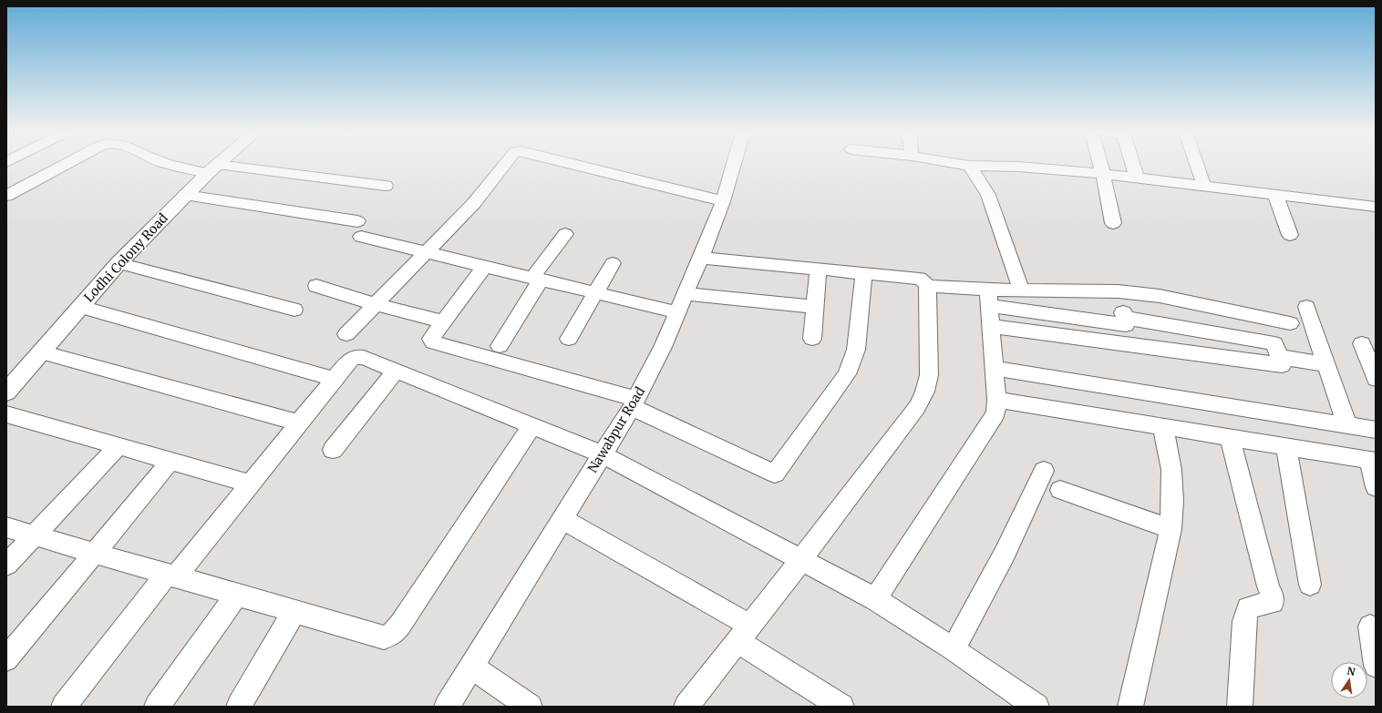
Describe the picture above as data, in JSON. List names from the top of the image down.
{
  "streets": {
    "main road": ["Lodhi Colony Road"],
    "street": ["Nawabpur Road"]
  },
  "north": "top"
}
